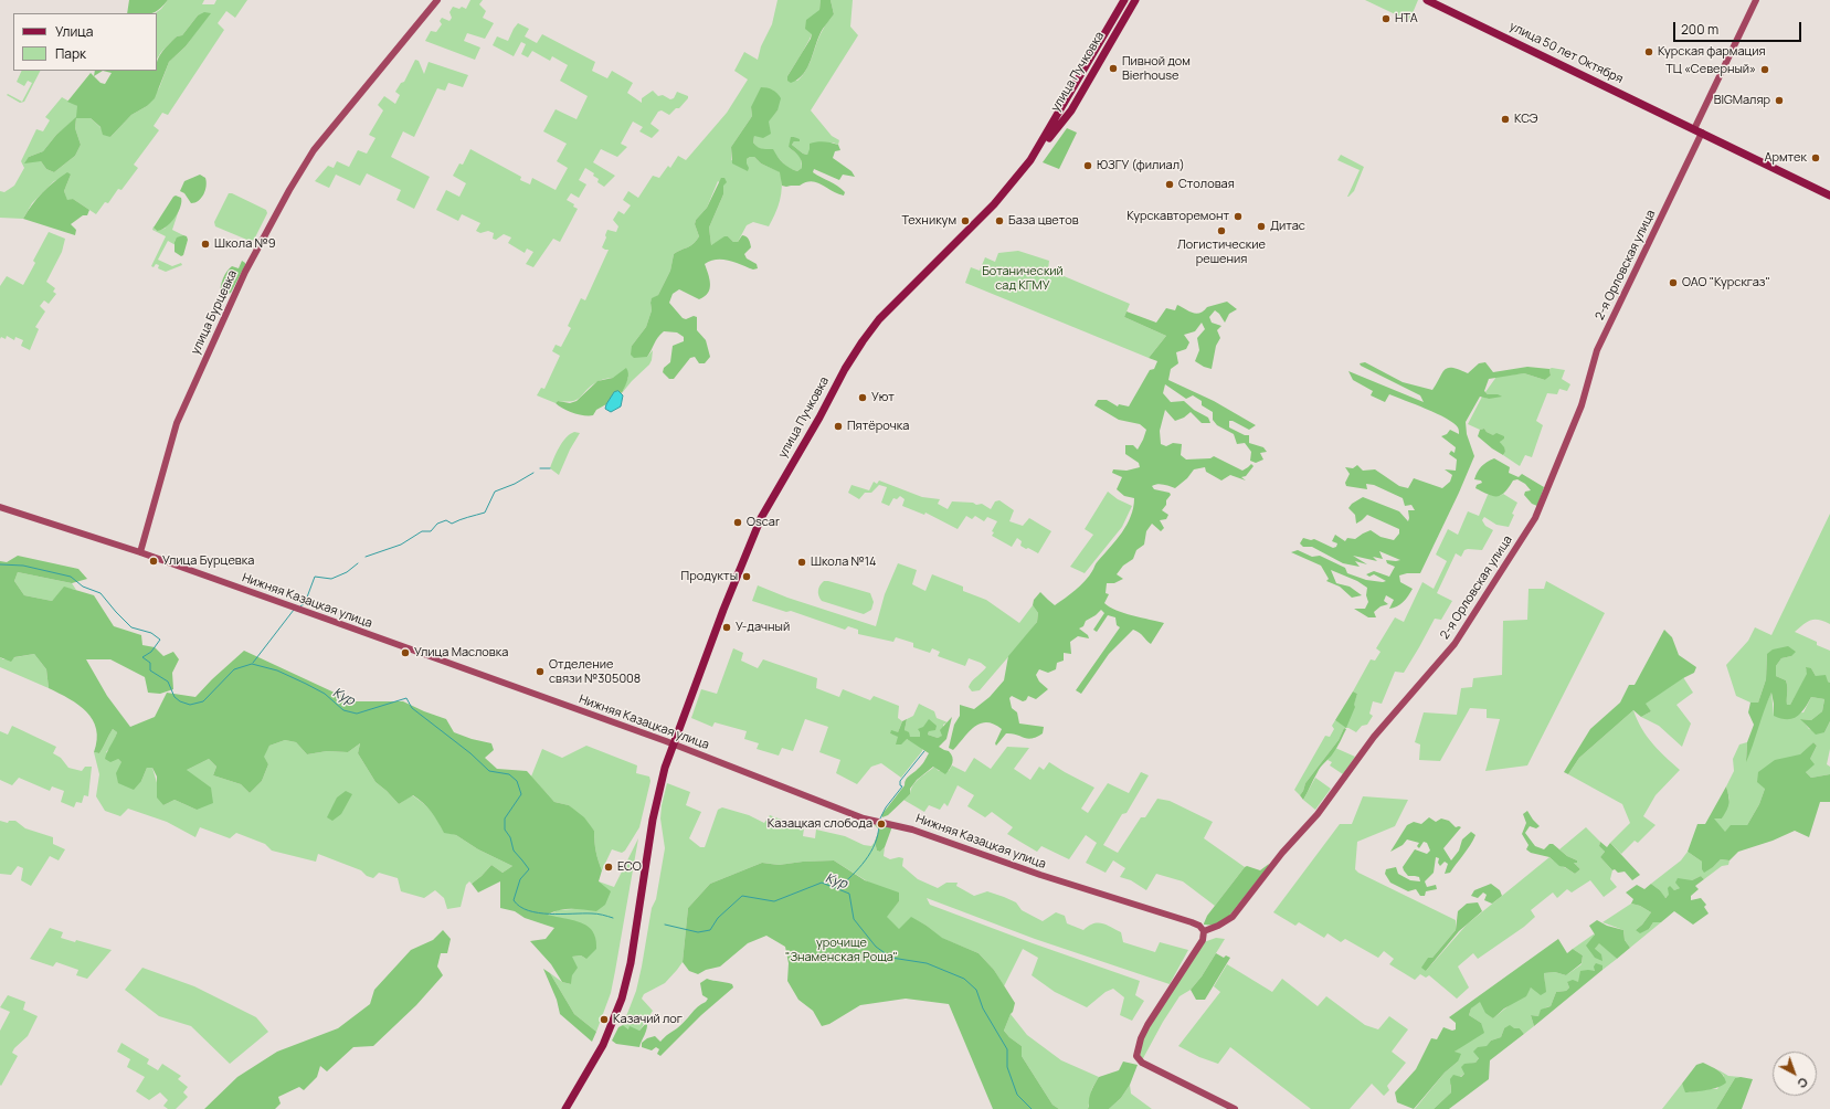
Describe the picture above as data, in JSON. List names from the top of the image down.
{
  "streets": {
    "main road": ["улица 50 лет Октября", "улица Пучковка"],
    "street": ["2-я Орловская улица", "улица Бурцевка", "Нижняя Казацкая улица"]
  },
  "crossings": [
    ["улица 50 лет Октября", "2-я Орловская улица"],
    ["улица Пучковка", "Нижняя Казацкая улица"],
    ["2-я Орловская улица", "Нижняя Казацкая улица"],
    ["улица Бурцевка", "Нижняя Казацкая улица"]
  ],
  "water": ["Кур"],
  "parks": ["Ботанический сад КГМУ", "урочище \"Знаменская Роща\""],
  "places": [
    "НТА",
    "Курская фармация",
    "Пивной дом Bierhouse",
    "ТЦ «Северный»",
    "BIGМаляр",
    "КСЭ",
    "Армтек",
    "ЮЗГУ (филиал)",
    "Столовая",
    "Курскавторемонт",
    "Техникум",
    "База цветов",
    "Дитас",
    "Логистические решения",
    "Школа №9",
    "ОАО \"Курскгаз\"",
    "Уют",
    "Пятёрочка",
    "Oscar",
    "Улица Бурцевка",
    "Школа №14",
    "Продукты",
    "У-дачный",
    "Улица Масловка",
    "Отделение связи №305008",
    "Казацкая слобода",
    "ECO",
    "Казачий лог"
  ],
  "legend": ["Улица", "Парк"],
  "scale_bar": "200 m",
  "north": "bottom right"
}
